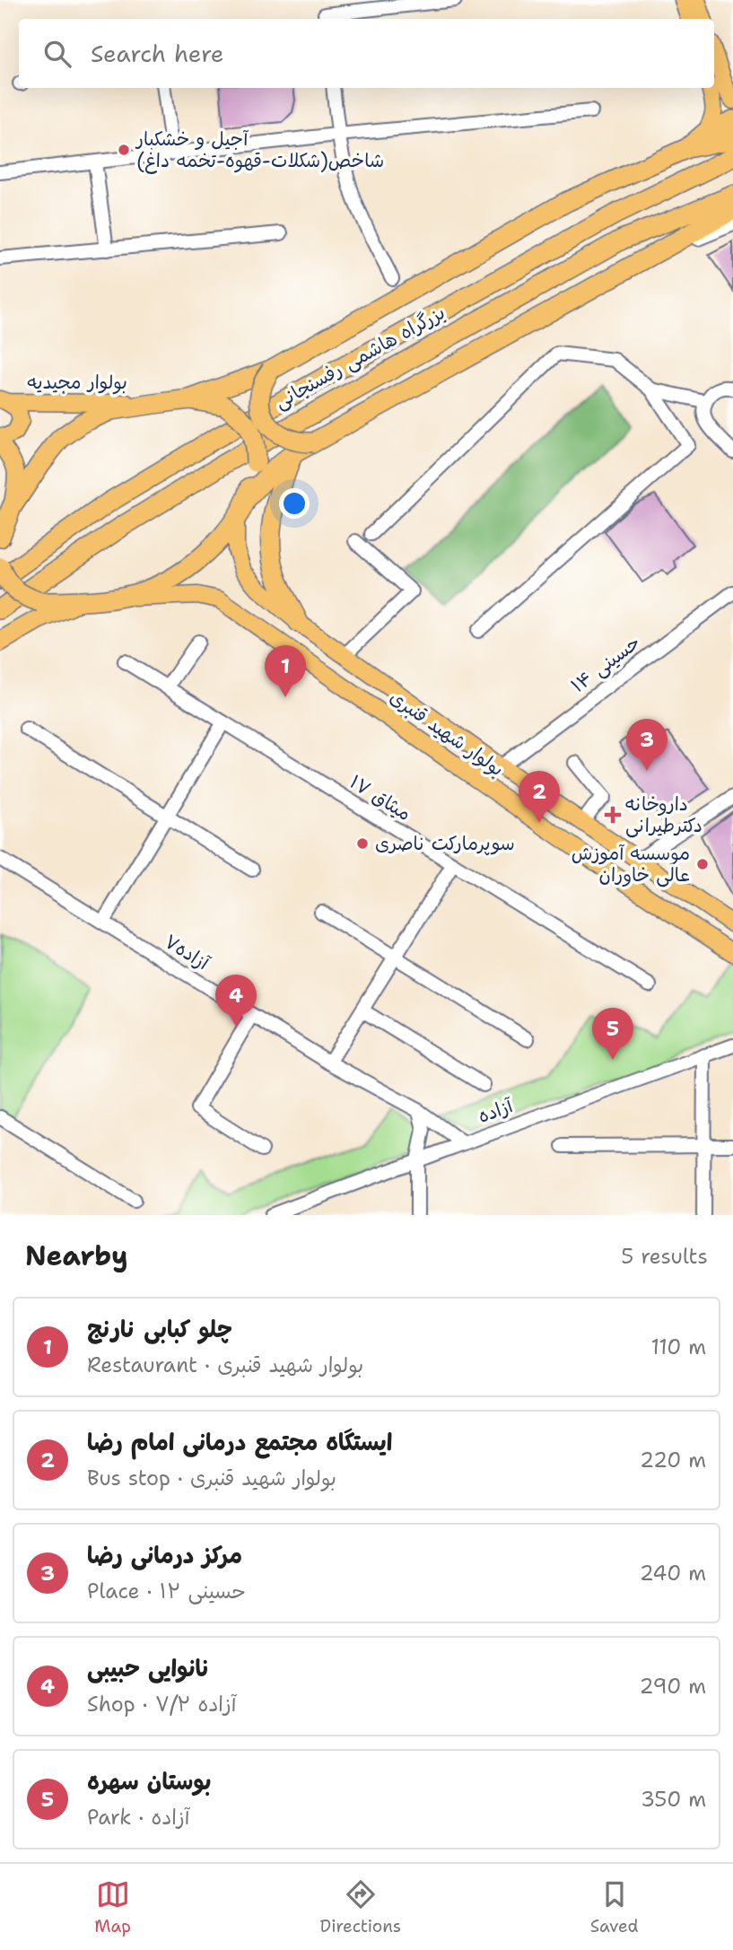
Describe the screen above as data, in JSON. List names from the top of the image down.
{
  "streets": {
    "highway": ["بزرگراه هاشمی رفسنجانی"],
    "main road": ["بولوار مجیدیه", "بولوار شهید قنبری"],
    "street": [
      "حسینی ۱۴",
      "میثاق ۱۷",
      "آزاده۷",
      "آزاده"
    ]
  },
  "crossings": [
    ["حسینی ۱۴", "بولوار شهید قنبری"],
    ["آزاده۷", "آزاده"]
  ],
  "places": {
    "other": ["آجیل و خشکبار شاخص(شکلات-قهوه-تخمه داغ)", "سوپرمارکت ناصری", "موسسه آموزش عالی خاوران"],
    "health": ["داروخانه دکترطیرانی"]
  },
  "page": {
    "search": "Search here",
    "pins": [
      "1",
      "3",
      "2",
      "4",
      "5"
    ],
    "heading": ["Nearby", "5 results"],
    "list": [
      {
        "mark": "1",
        "name": "چلو کبابی نارنج",
        "note": "Restaurant · بولوار شهید قنبری",
        "value": "110 m"
      },
      {
        "mark": "2",
        "name": "ایستگاه مجتمع درمانی امام رضا",
        "note": "Bus stop · بولوار شهید قنبری",
        "value": "220 m"
      },
      {
        "mark": "3",
        "name": "مرکز درمانی رضا",
        "note": "Place · حسینی ۱۲",
        "value": "240 m"
      },
      {
        "mark": "4",
        "name": "نانوایی حبیبی",
        "note": "Shop · آزاده ۷/۲",
        "value": "290 m"
      },
      {
        "mark": "5",
        "name": "بوستان سهره",
        "note": "Park · آزاده",
        "value": "350 m"
      }
    ],
    "nav": ["Map", "Directions", "Saved"]
  }
}
